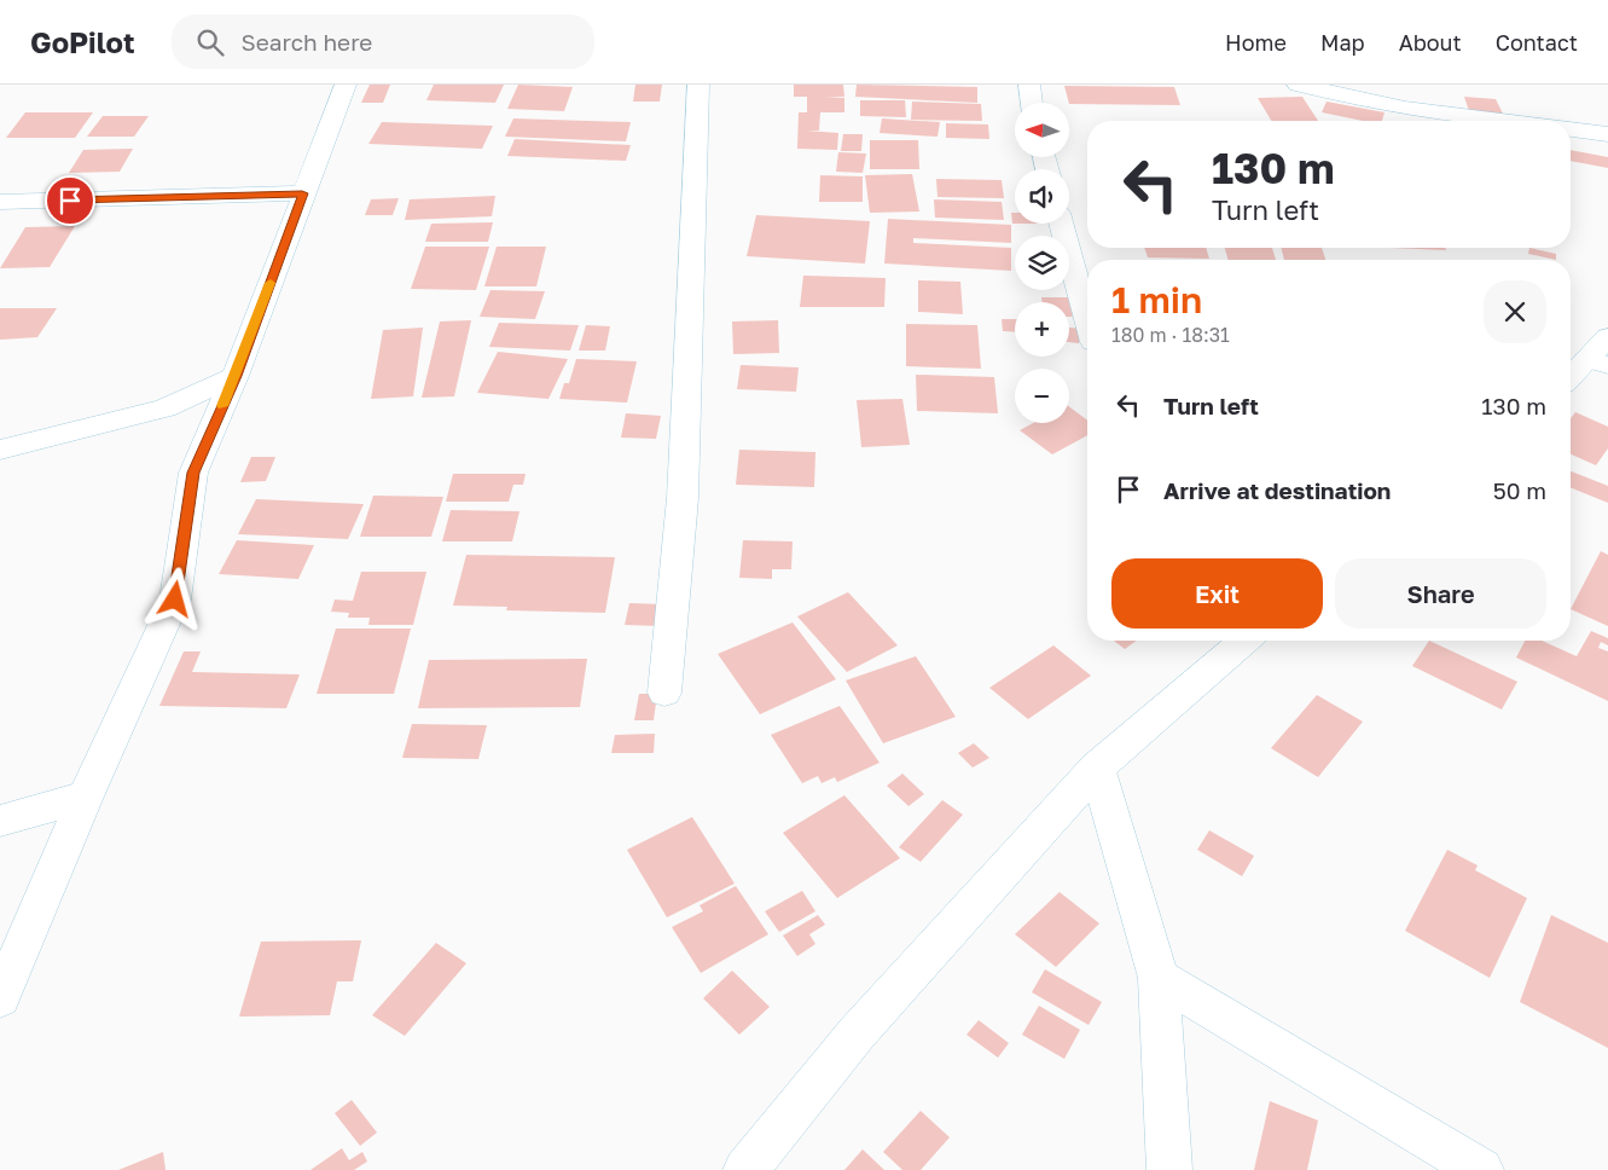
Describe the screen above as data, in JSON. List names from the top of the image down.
{
  "north": "left",
  "page": {
    "header": "GoPilot",
    "search": "Search here",
    "nav": [
      "Home",
      "Map",
      "About",
      "Contact"
    ],
    "map_buttons": ["+", "−"],
    "turn": ["130 m", "Turn left"],
    "heading": ["1 min", "180 m · 18:31"],
    "list": [
      {
        "name": "Turn left",
        "value": "130 m"
      },
      {
        "name": "Arrive at destination",
        "value": "50 m"
      }
    ],
    "buttons": ["Exit", "Share"]
  }
}
